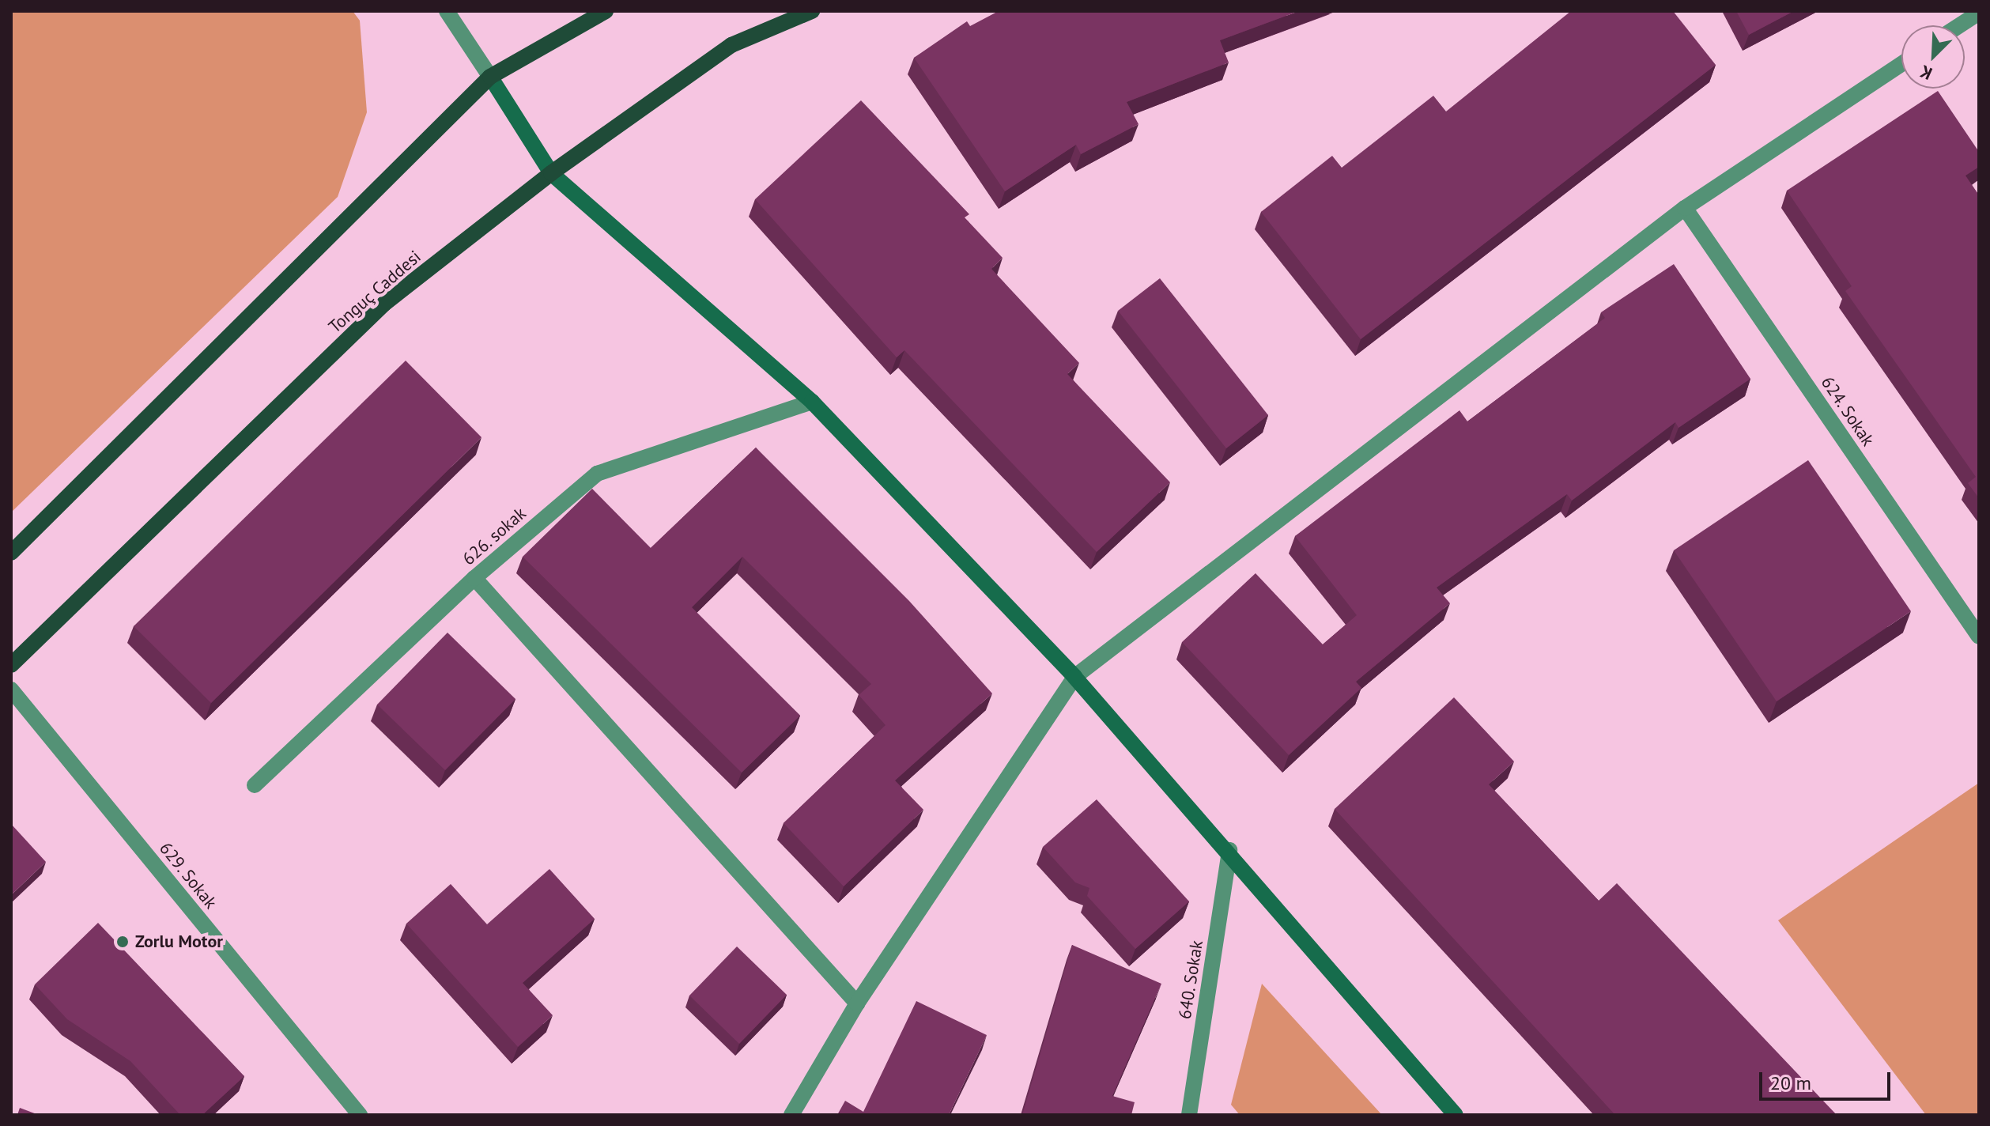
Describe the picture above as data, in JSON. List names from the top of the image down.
{
  "streets": {
    "main road": ["Tonguç Caddesi"],
    "street": [
      "624. Sokak",
      "626. sokak",
      "629. Sokak",
      "640. Sokak"
    ]
  },
  "places": ["Zorlu Motor"],
  "scale_bar": "20 m",
  "north": "bottom left"
}
